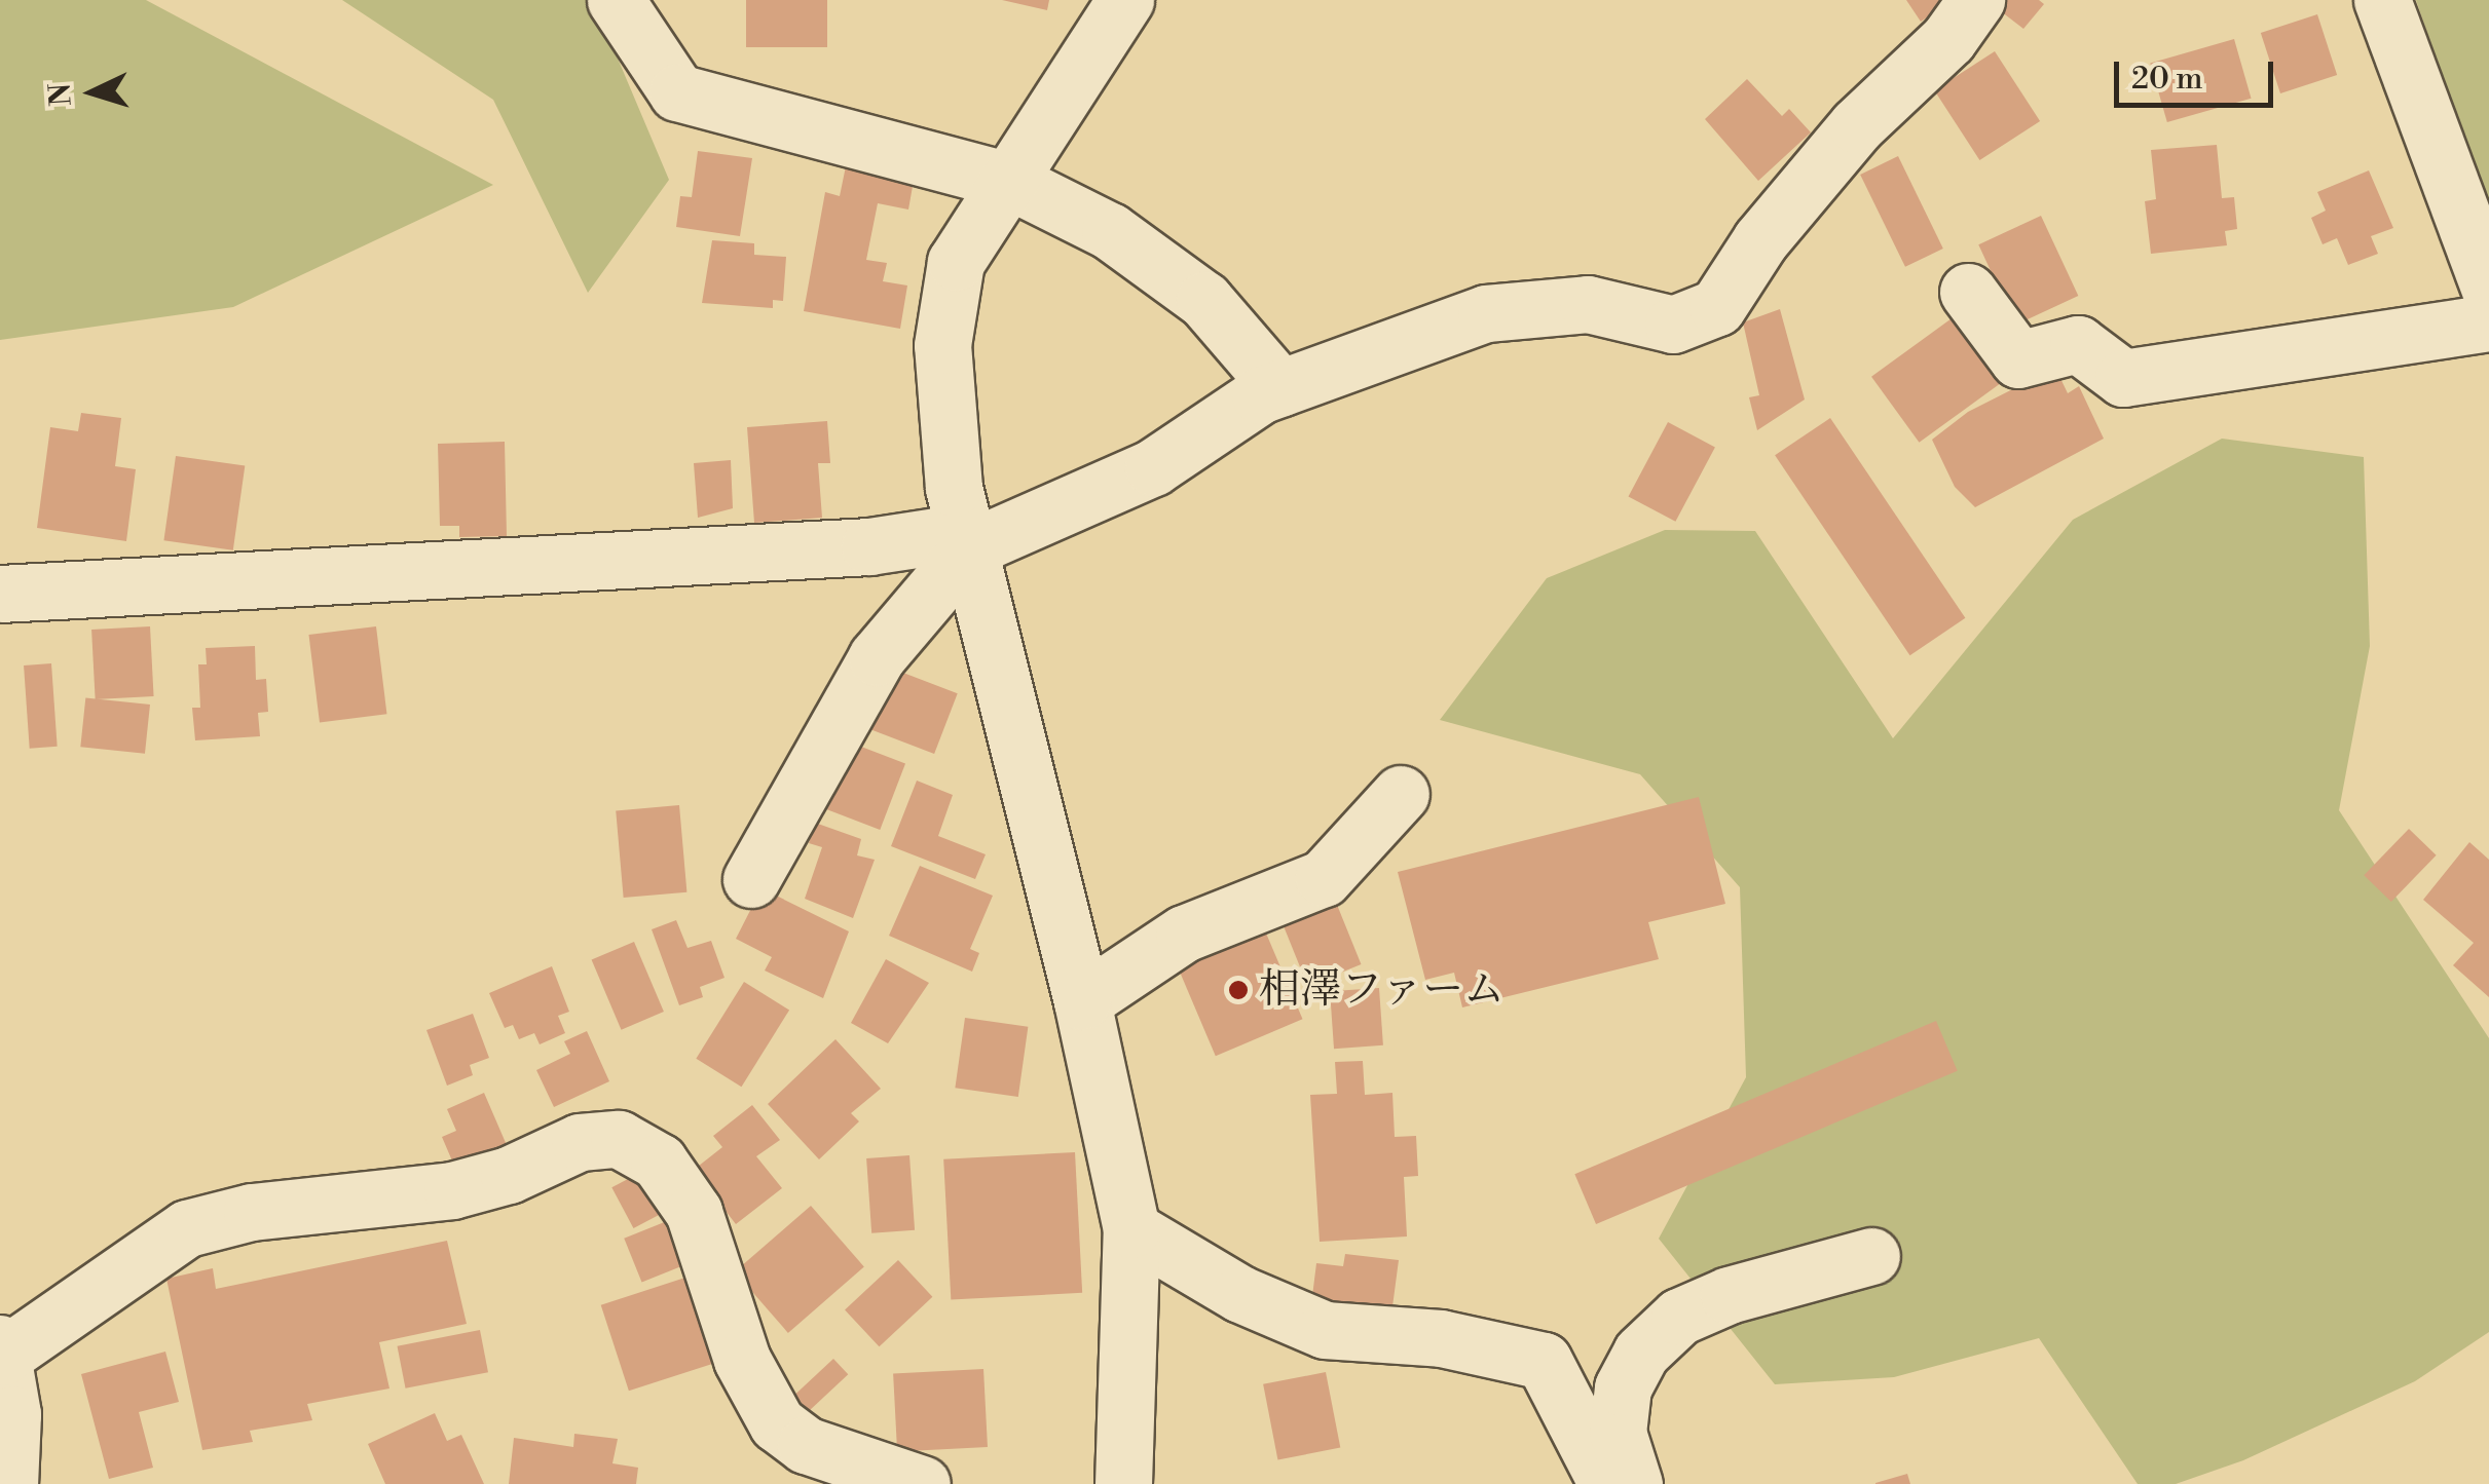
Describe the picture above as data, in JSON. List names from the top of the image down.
{
  "places": ["相澤ファーム"],
  "scale_bar": "20 m",
  "north": "left"
}
